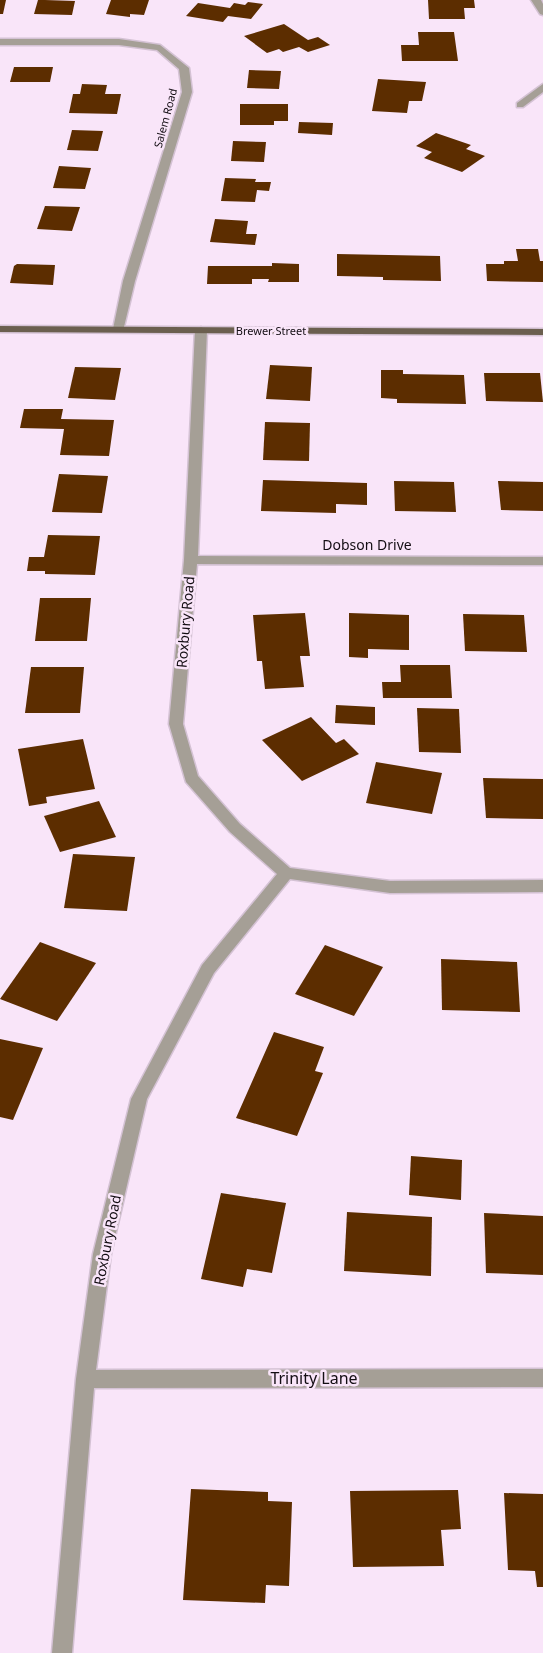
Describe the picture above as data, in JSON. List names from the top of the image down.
{
  "streets": {
    "main road": ["Brewer Street"],
    "street": [
      "Salem Road",
      "Dobson Drive",
      "Roxbury Road",
      "Trinity Lane"
    ]
  },
  "crossings": [
    ["Salem Road", "Brewer Street"],
    ["Brewer Street", "Roxbury Road"],
    ["Dobson Drive", "Roxbury Road"],
    ["Roxbury Road", "Trinity Lane"]
  ]
}
